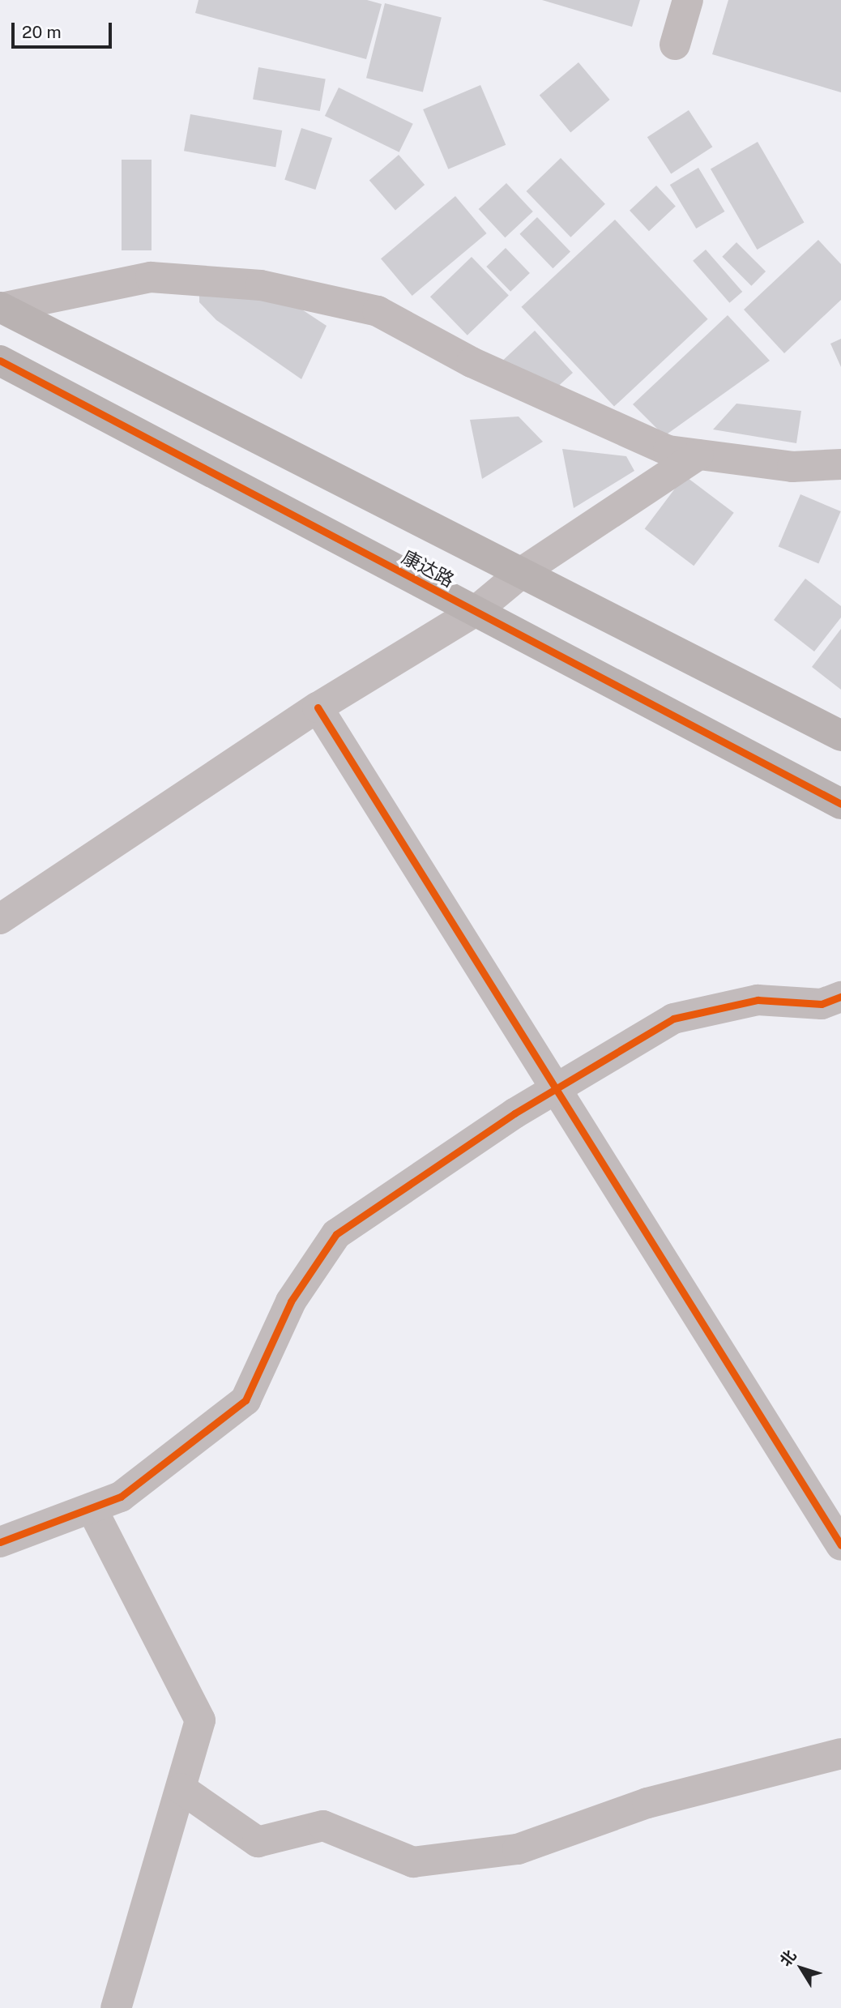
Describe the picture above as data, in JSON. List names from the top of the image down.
{
  "streets": {
    "street": ["康达路"]
  },
  "scale_bar": "20 m",
  "north": "top left"
}
